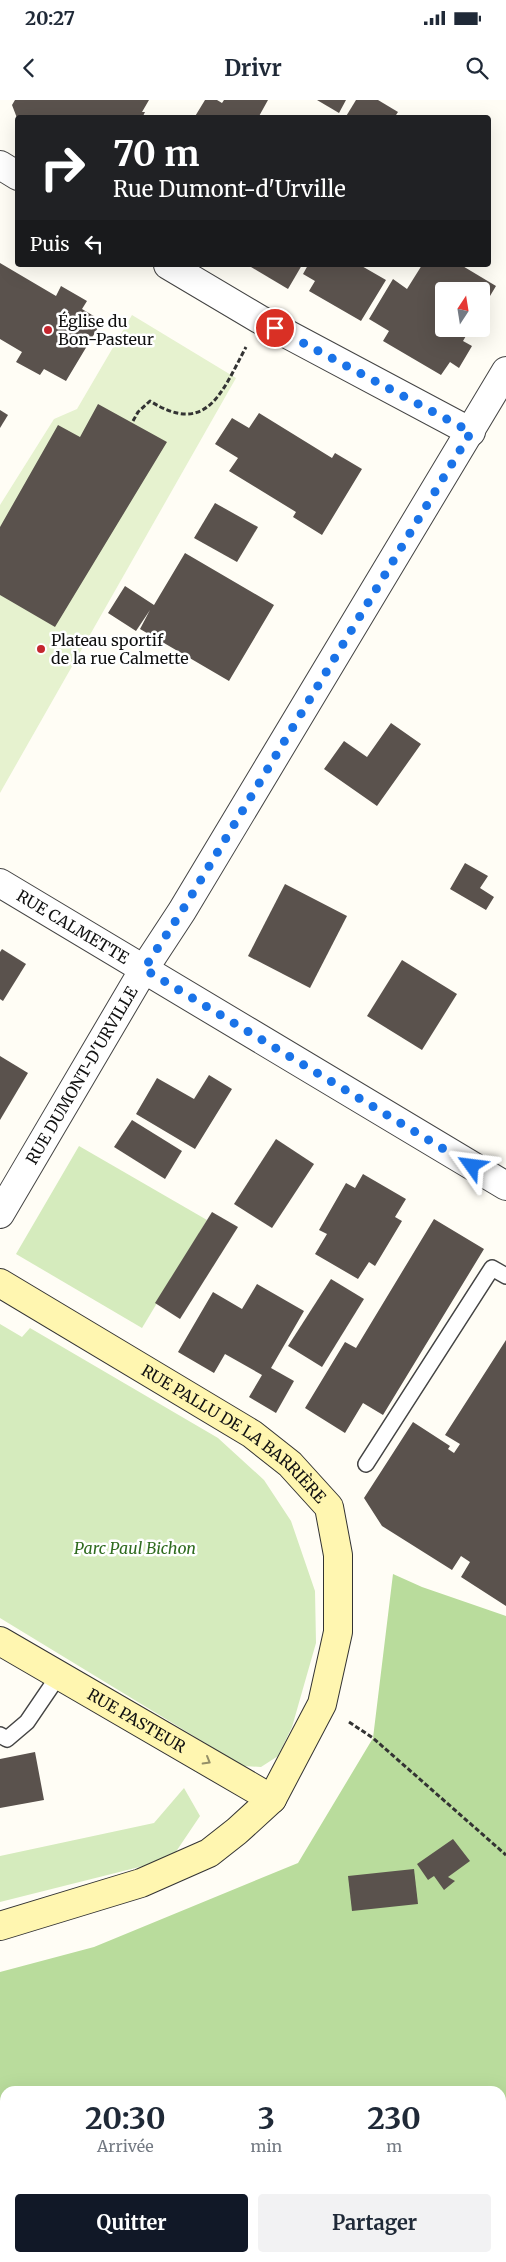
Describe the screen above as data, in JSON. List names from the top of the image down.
{
  "streets": {
    "street": [
      "RUE CALMETTE",
      "RUE DUMONT-D'URVILLE",
      "RUE PALLU DE LA BARRIÈRE",
      "RUE PASTEUR"
    ]
  },
  "crossings": [
    ["RUE CALMETTE", "RUE DUMONT-D'URVILLE"],
    ["RUE PALLU DE LA BARRIÈRE", "RUE PASTEUR"]
  ],
  "one_way": ["RUE PASTEUR"],
  "parks": ["Parc Paul Bichon"],
  "places": ["Église du Bon-Pasteur", "Plateau sportif de la rue Calmette"],
  "north": "top",
  "page": {
    "status": "20:27",
    "header": "Drivr",
    "turn": ["70 m", "Rue Dumont-d'Urville"],
    "then": "Puis",
    "eta": [
      "20:30",
      "Arrivée",
      "3",
      "min",
      "230",
      "m"
    ],
    "buttons": ["Quitter", "Partager"]
  }
}
